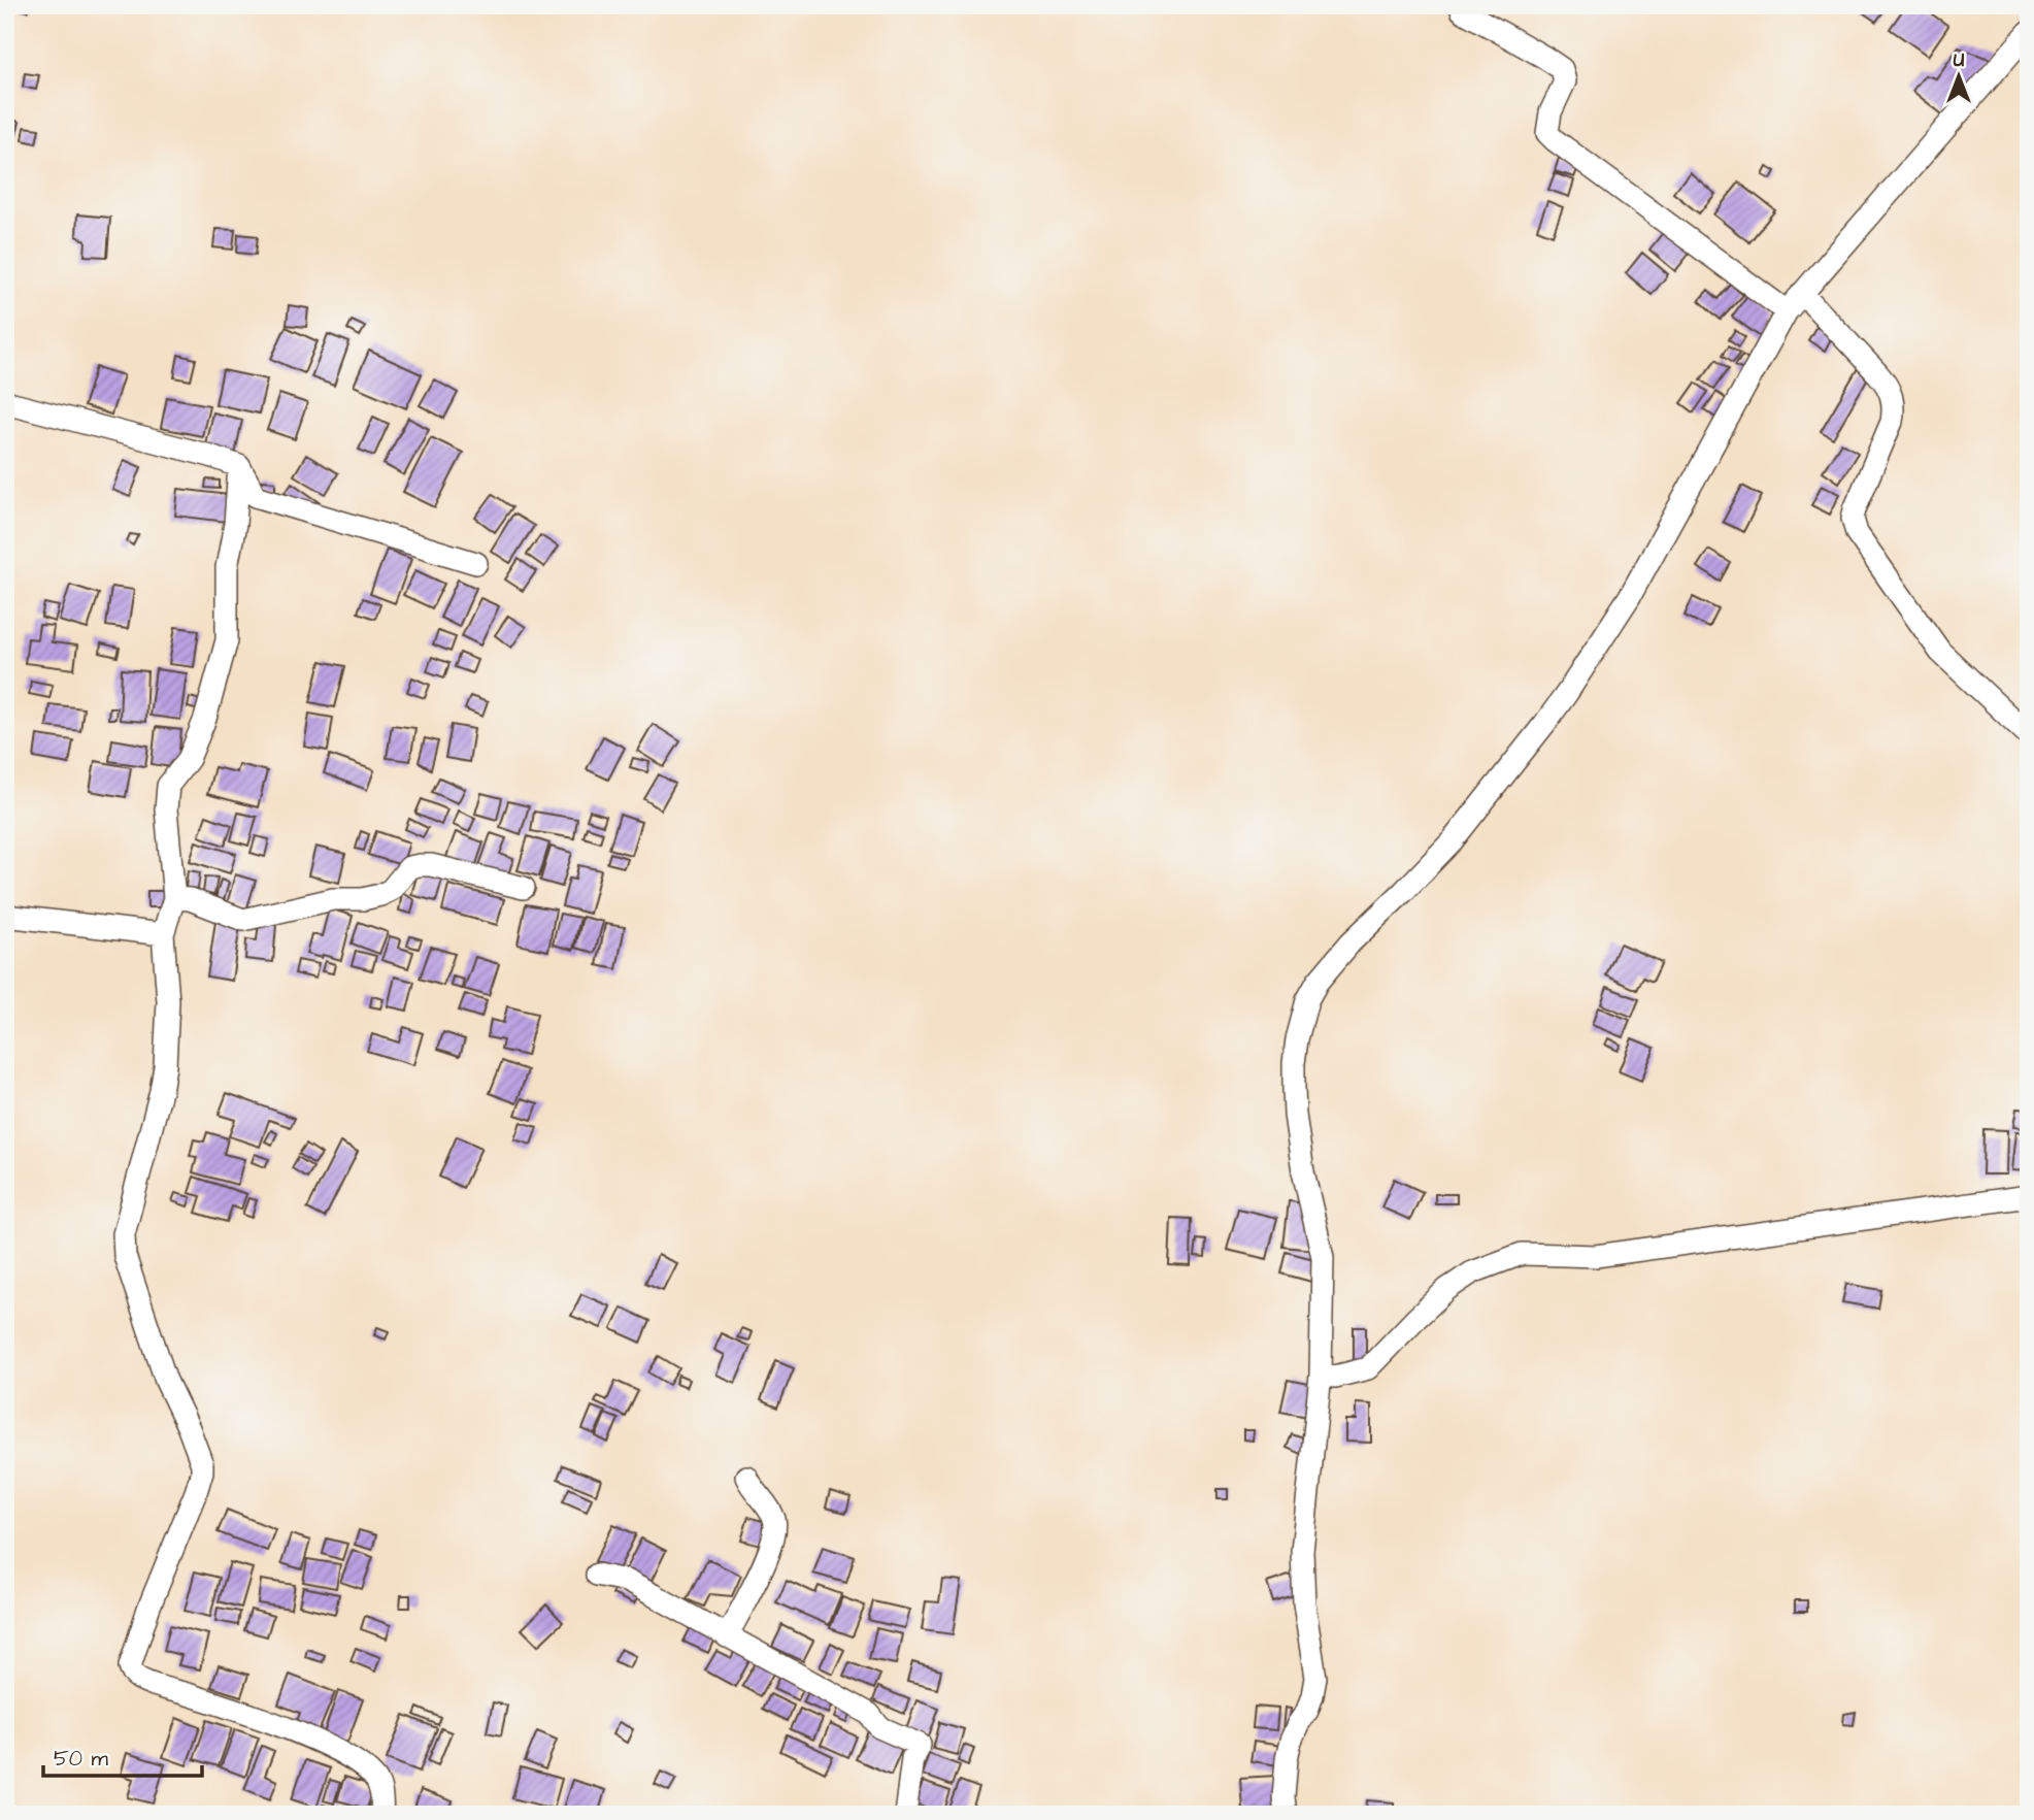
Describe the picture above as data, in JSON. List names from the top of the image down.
{
  "scale_bar": "50 m",
  "north": "top"
}
